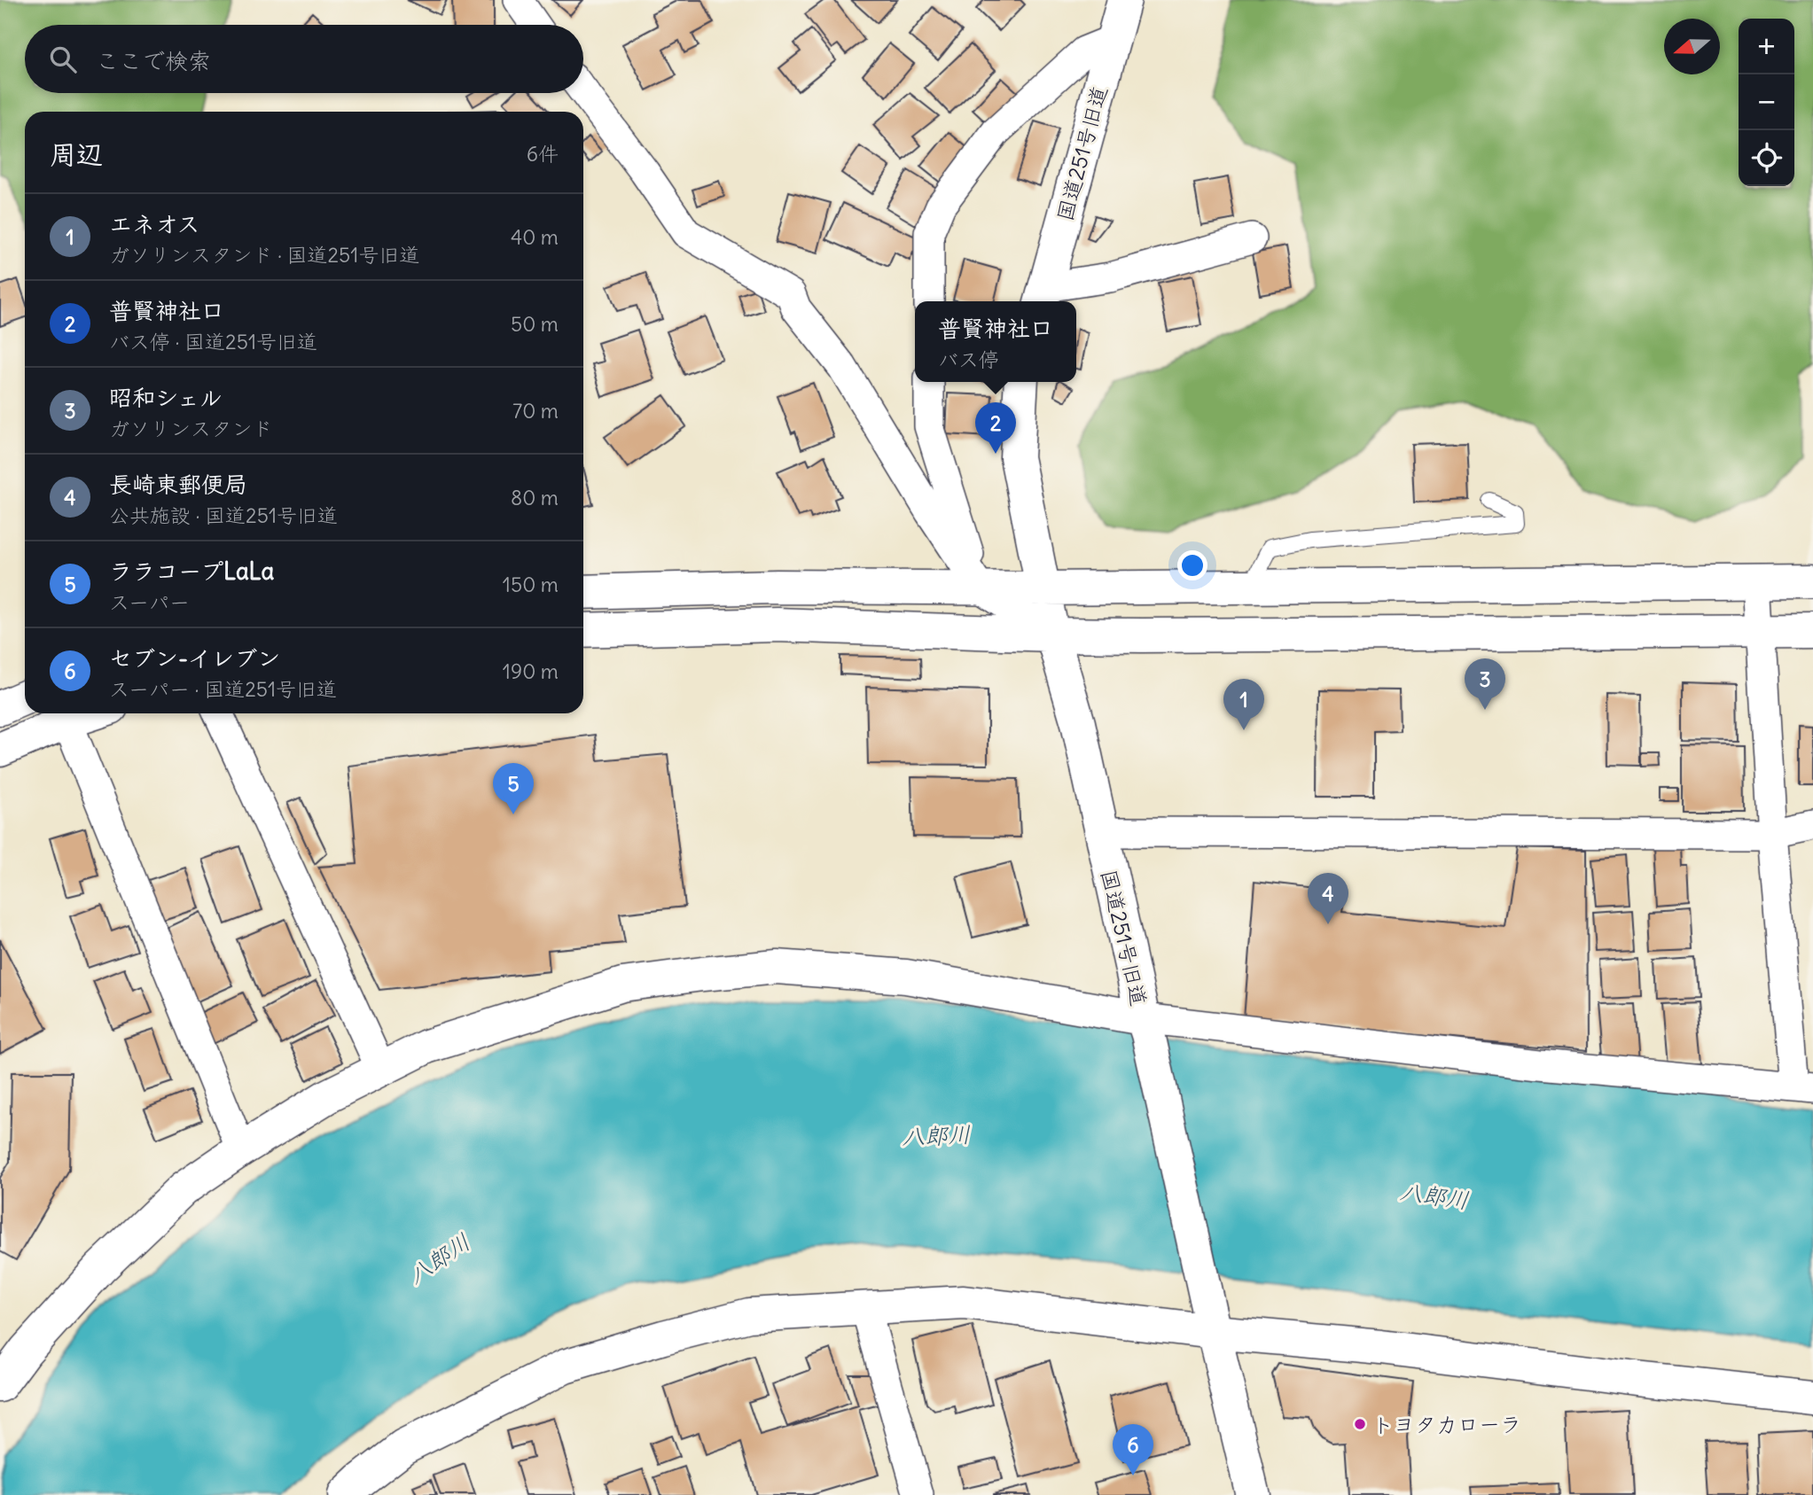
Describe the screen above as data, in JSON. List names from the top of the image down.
{
  "streets": {
    "street": ["国道251号旧道"]
  },
  "water": ["八郎川"],
  "places": ["トヨタカローラ"],
  "north": "left",
  "page": {
    "map_buttons": ["+", "−"],
    "search": "ここで検索",
    "heading": ["周辺", "6件"],
    "list": [
      {
        "mark": "1",
        "name": "エネオス",
        "note": "ガソリンスタンド · 国道251号旧道",
        "value": "40 m"
      },
      {
        "mark": "2",
        "name": "普賢神社口",
        "note": "バス停 · 国道251号旧道",
        "value": "50 m"
      },
      {
        "mark": "3",
        "name": "昭和シェル",
        "note": "ガソリンスタンド",
        "value": "70 m"
      },
      {
        "mark": "4",
        "name": "長崎東郵便局",
        "note": "公共施設 · 国道251号旧道",
        "value": "80 m"
      },
      {
        "mark": "5",
        "name": "ララコープLaLa",
        "note": "スーパー",
        "value": "150 m"
      },
      {
        "mark": "6",
        "name": "セブン-イレブン",
        "note": "スーパー · 国道251号旧道",
        "value": "190 m"
      }
    ],
    "popup": ["普賢神社口", "バス停"],
    "pins": [
      "2",
      "3",
      "1",
      "5",
      "4",
      "6"
    ]
  }
}
